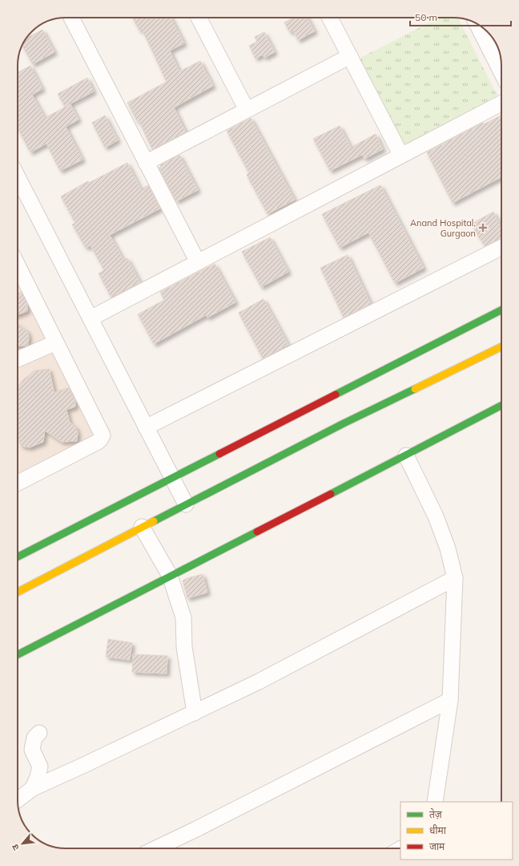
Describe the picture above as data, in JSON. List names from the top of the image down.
{
  "places": {
    "health": ["Anand Hospital, Gurgaon"]
  },
  "legend": ["तेज़", "धीमा", "जाम"],
  "scale_bar": "50 m",
  "north": "bottom left"
}
